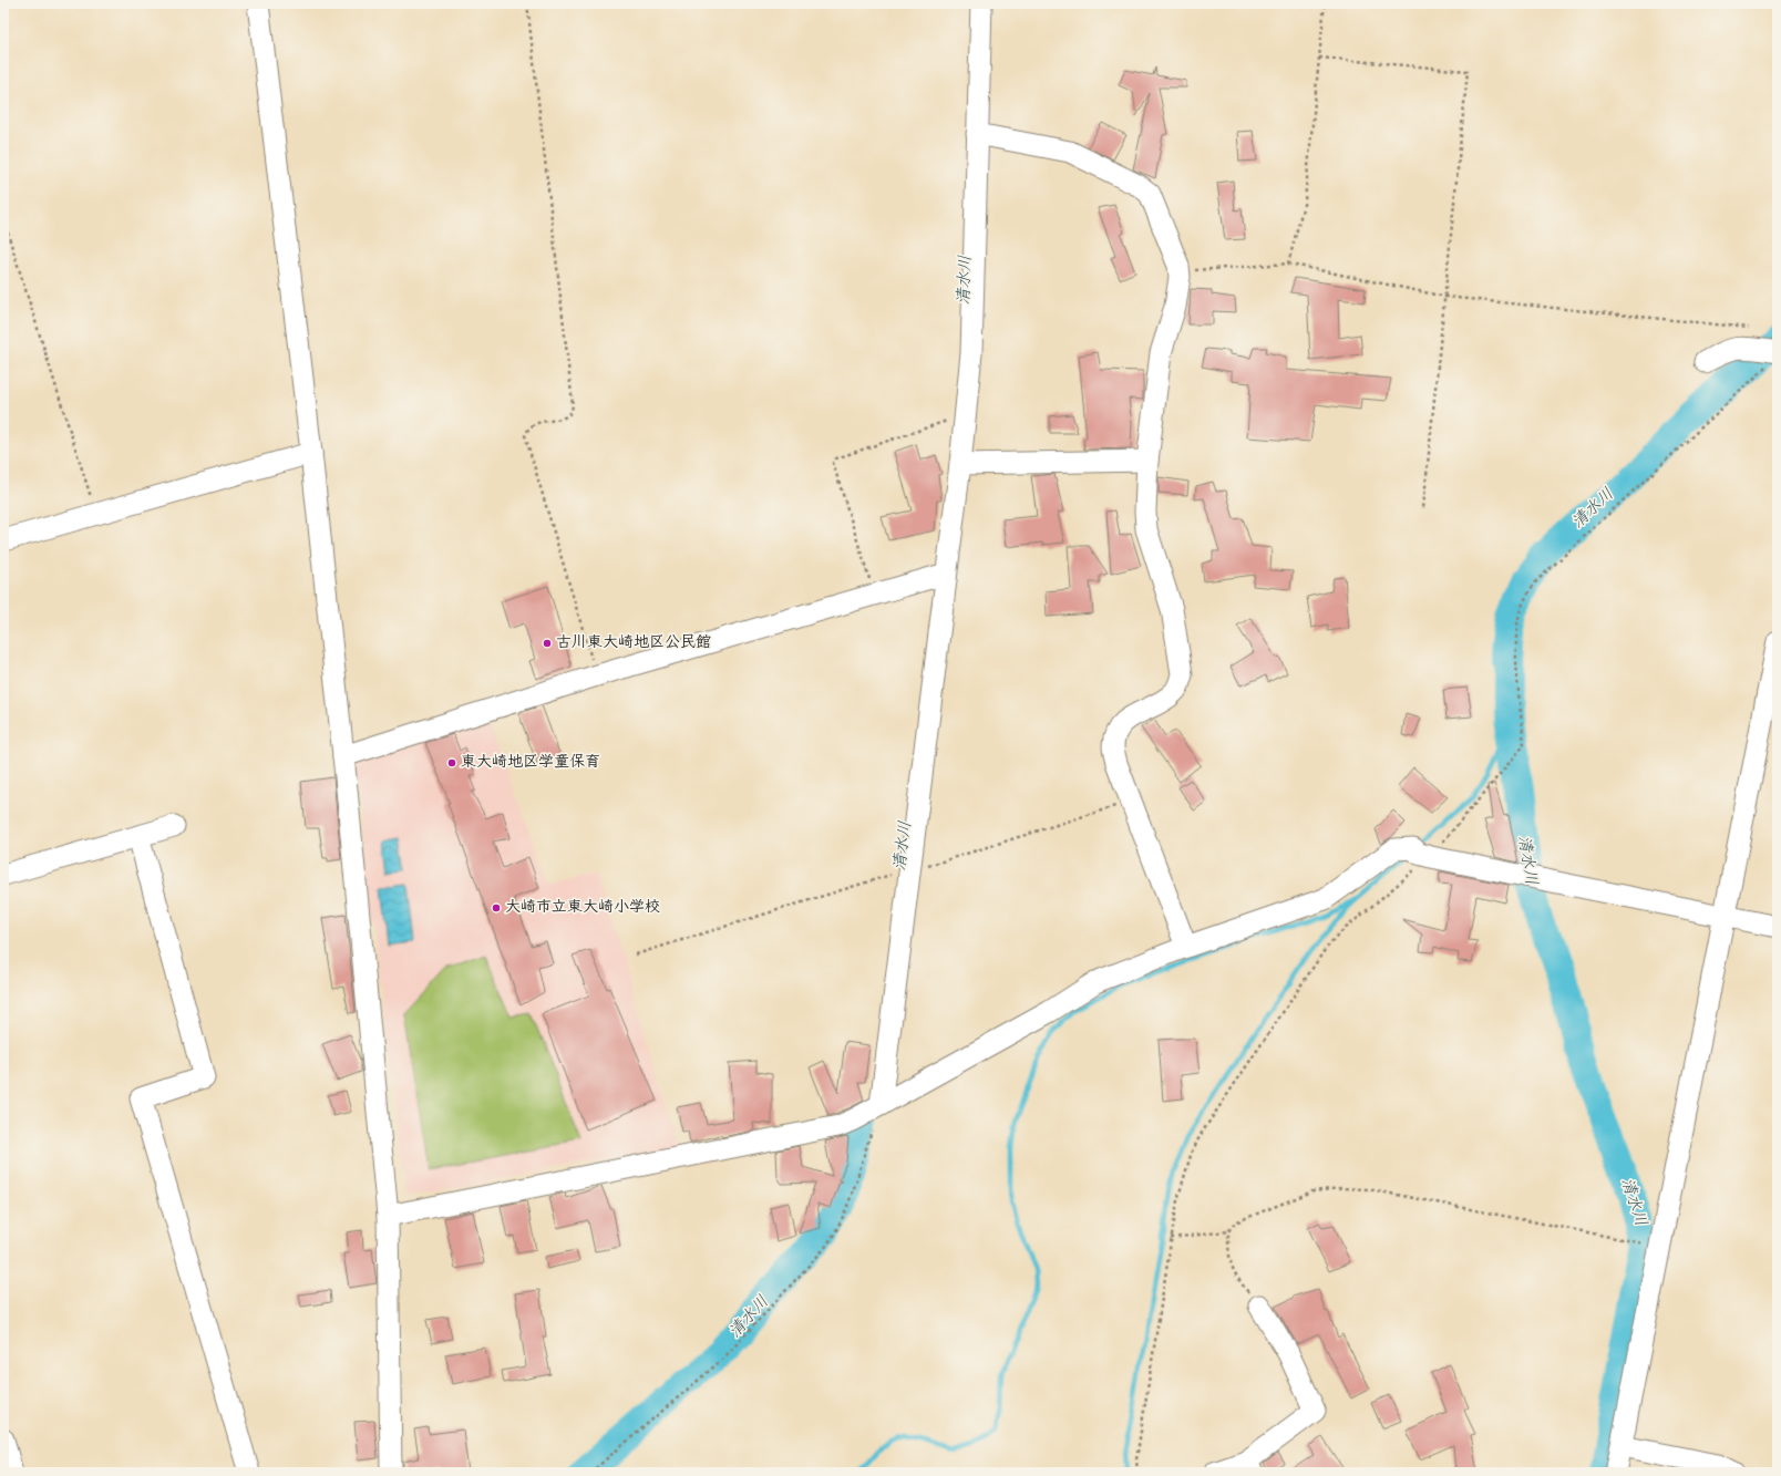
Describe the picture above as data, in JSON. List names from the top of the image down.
{
  "water": ["清水川"],
  "places": ["古川東大崎地区公民館", "東大崎地区学童保育", "大崎市立東大崎小学校"]
}
